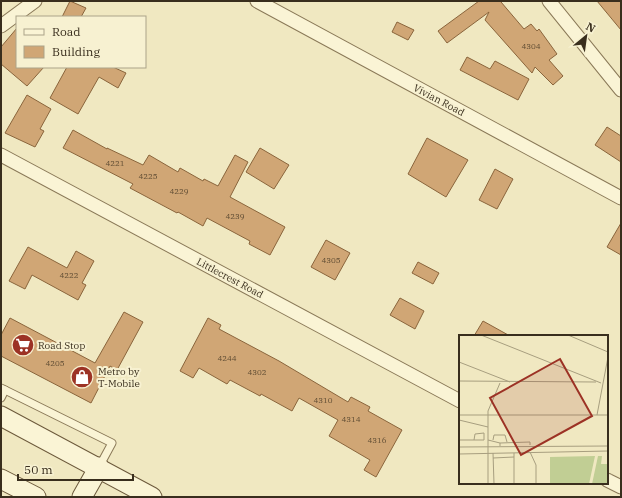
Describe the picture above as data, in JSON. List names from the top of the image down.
{
  "streets": {
    "street": ["Vivian Road", "Littlecrest Road"]
  },
  "places": {
    "supermarket": ["Road Stop"],
    "shop": ["Metro by T-Mobile"]
  },
  "house_numbers": [
    "4304",
    "4221",
    "4225",
    "4229",
    "4239",
    "4305",
    "4222",
    "4244",
    "4205",
    "4302",
    "4310",
    "4314",
    "4316"
  ],
  "legend": ["Road", "Building"],
  "scale_bar": "50 m",
  "north": "top right"
}
